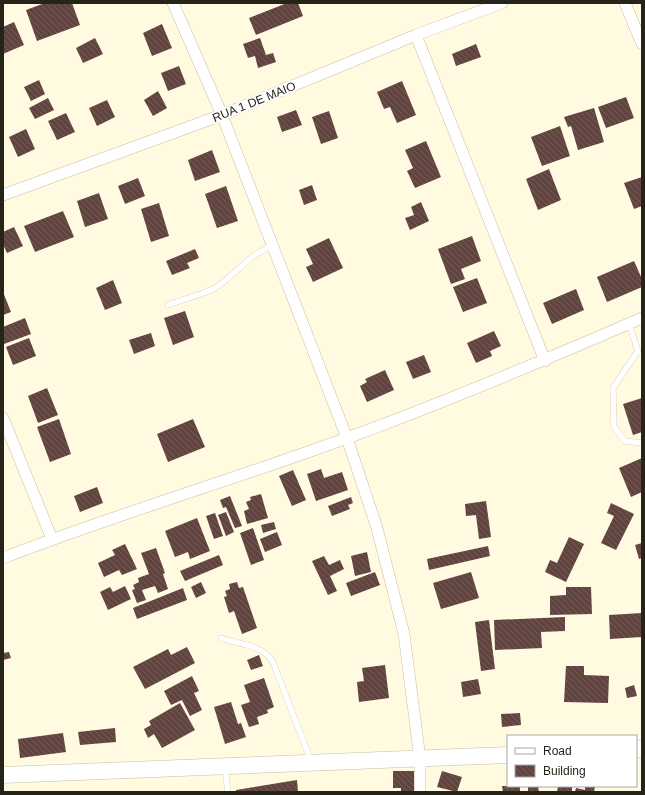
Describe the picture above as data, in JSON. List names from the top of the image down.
{
  "streets": {
    "street": ["RUA 1 DE MAIO"]
  },
  "legend": ["Road", "Building"]
}
